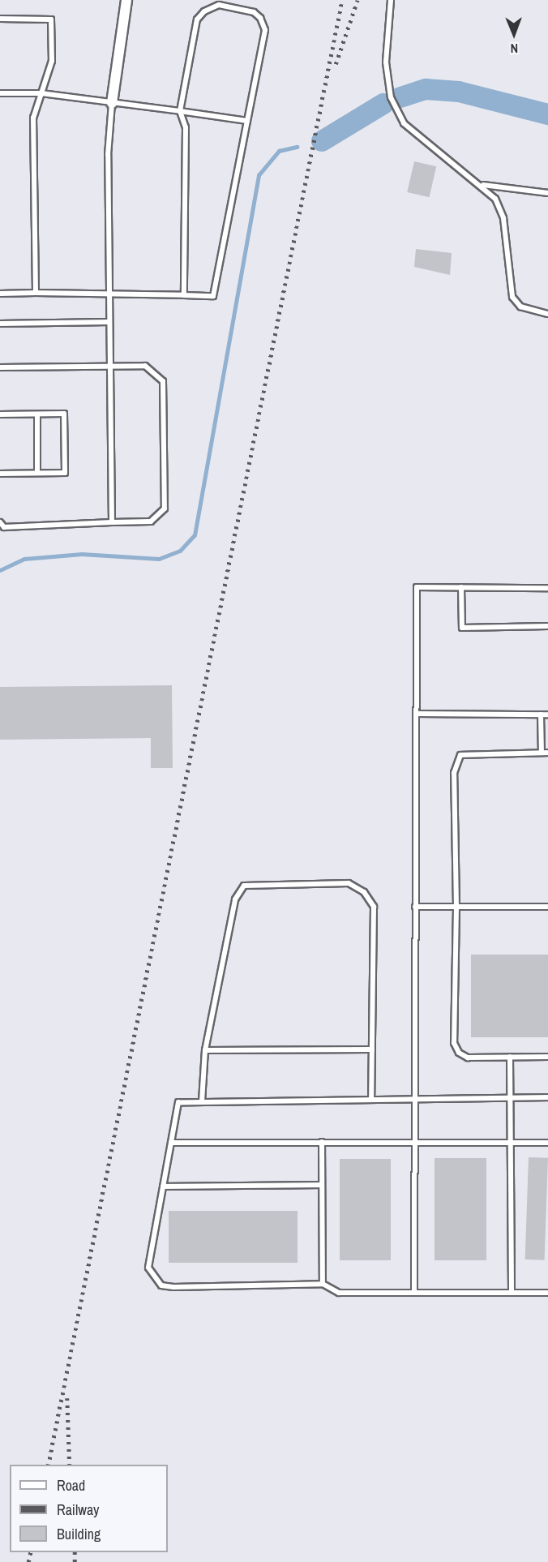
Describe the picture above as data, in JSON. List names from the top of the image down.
{
  "legend": ["Road", "Railway", "Building"],
  "north": "bottom"
}
